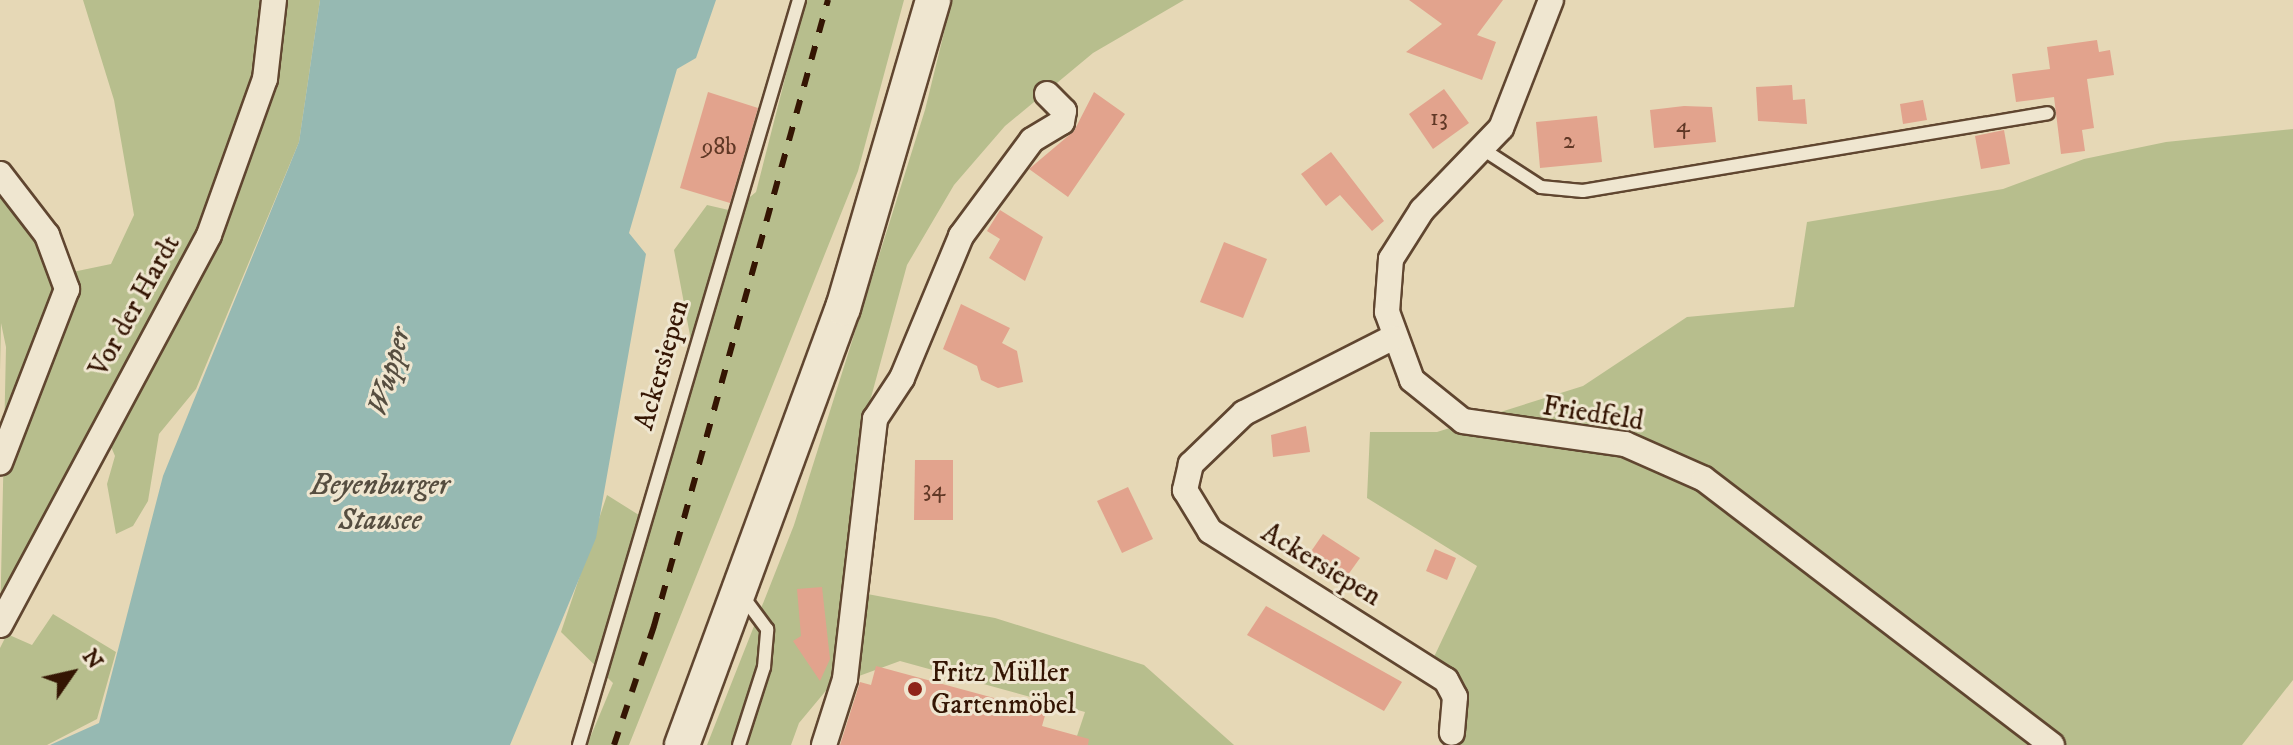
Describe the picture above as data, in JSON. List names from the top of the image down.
{
  "streets": {
    "street": ["Vor der Hardt", "Ackersiepen", "Friedfeld"]
  },
  "crossings": [
    ["Ackersiepen", "Friedfeld"]
  ],
  "water": ["Wupper", "Beyenburger Stausee"],
  "places": ["Fritz Müller Gartenmöbel"],
  "house_numbers": [
    "13",
    "4",
    "2",
    "98b",
    "34"
  ],
  "north": "top right"
}
